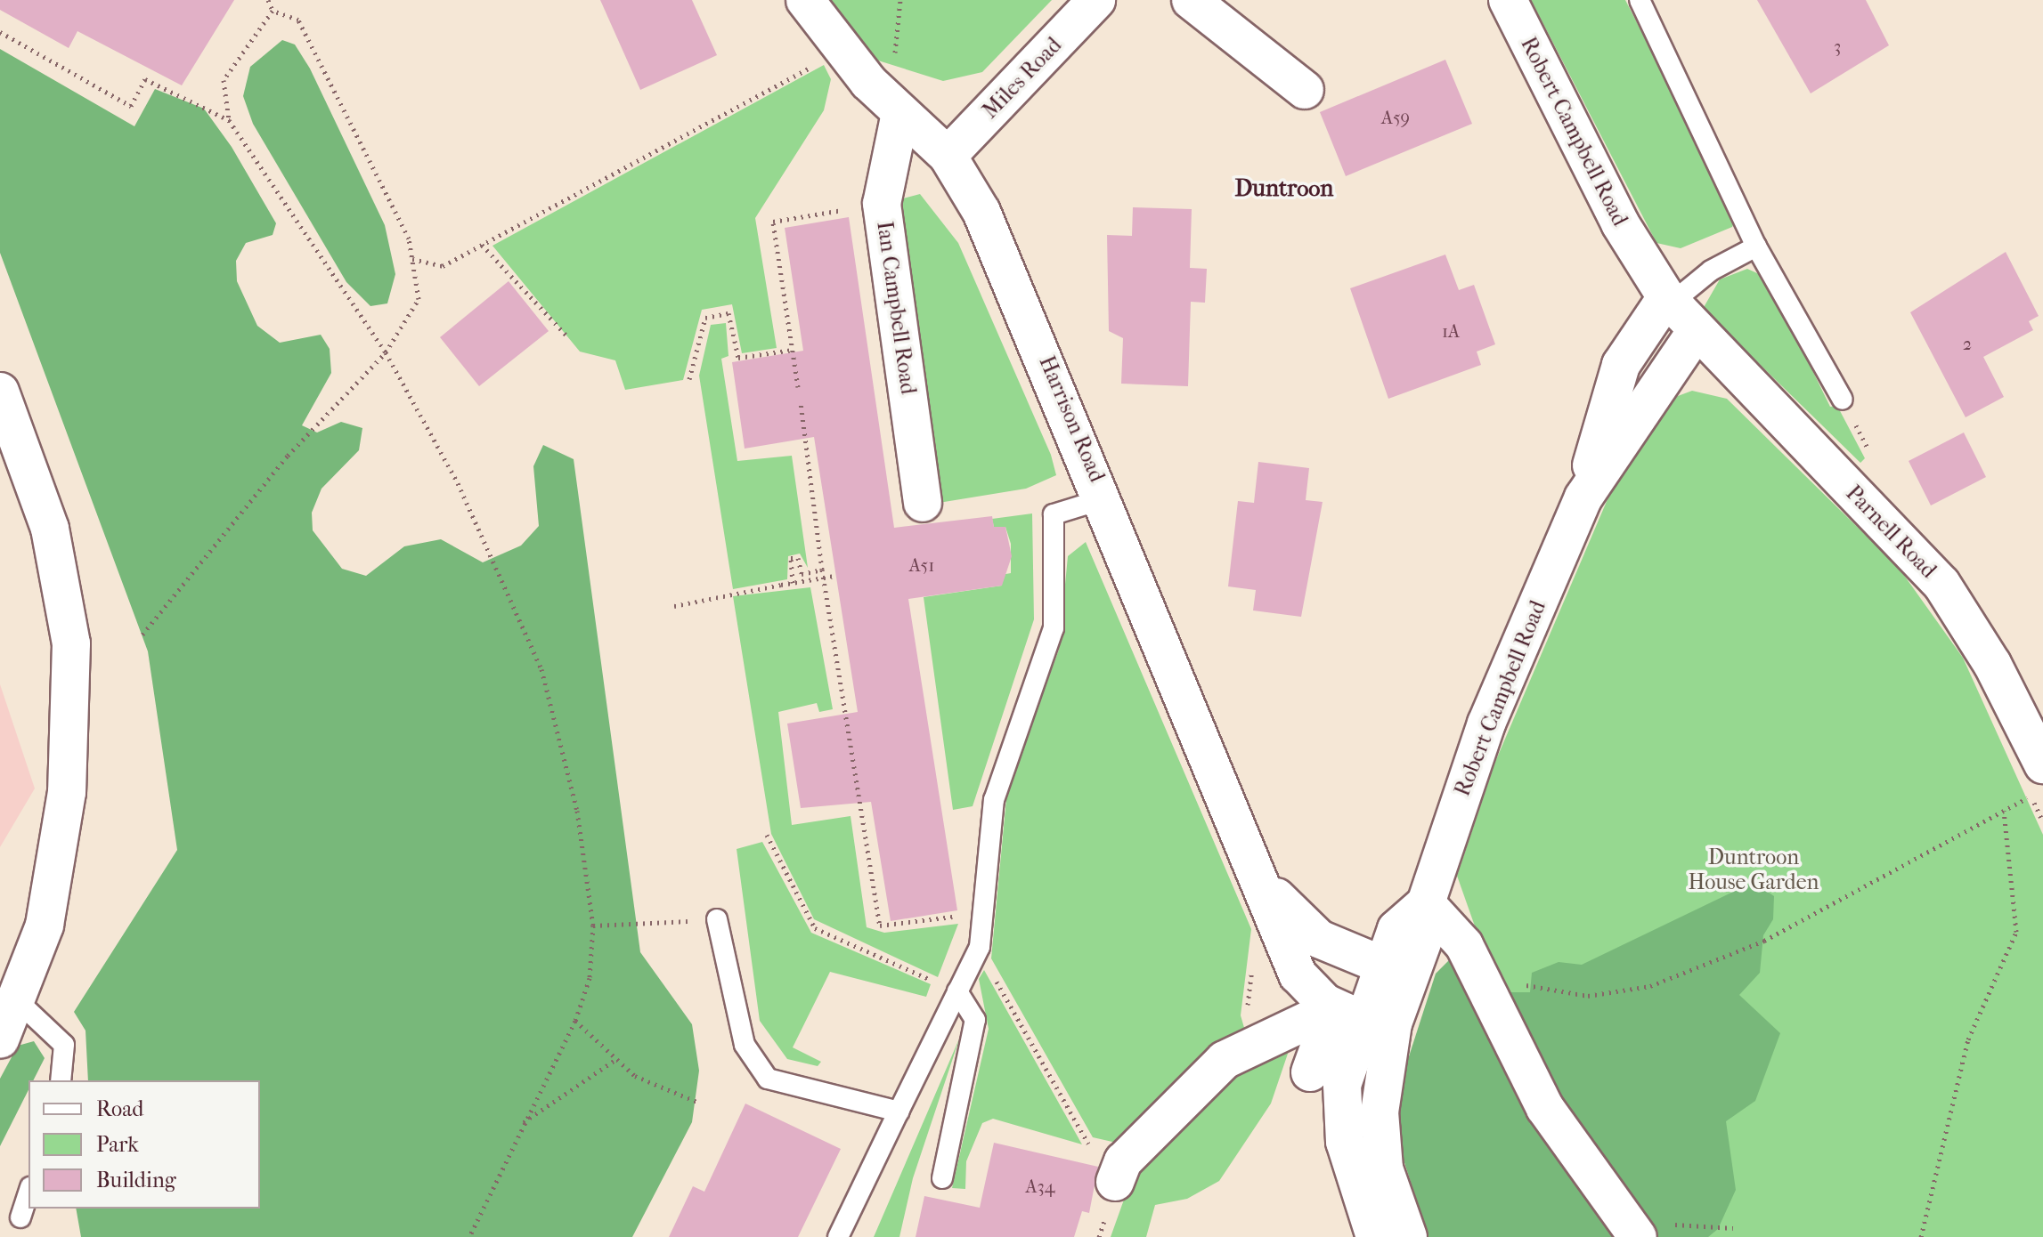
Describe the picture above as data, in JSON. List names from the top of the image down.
{
  "streets": {
    "street": [
      "Miles Road",
      "Robert Campbell Road",
      "Ian Campbell Road",
      "Harrison Road",
      "Parnell Road"
    ]
  },
  "crossings": [
    ["Miles Road", "Harrison Road"],
    ["Robert Campbell Road", "Parnell Road"],
    ["Ian Campbell Road", "Harrison Road"]
  ],
  "districts": ["Duntroon"],
  "parks": ["Duntroon House Garden"],
  "house_numbers": [
    "3",
    "A59",
    "1A",
    "2",
    "A51",
    "A34"
  ],
  "legend": ["Road", "Park", "Building"]
}
